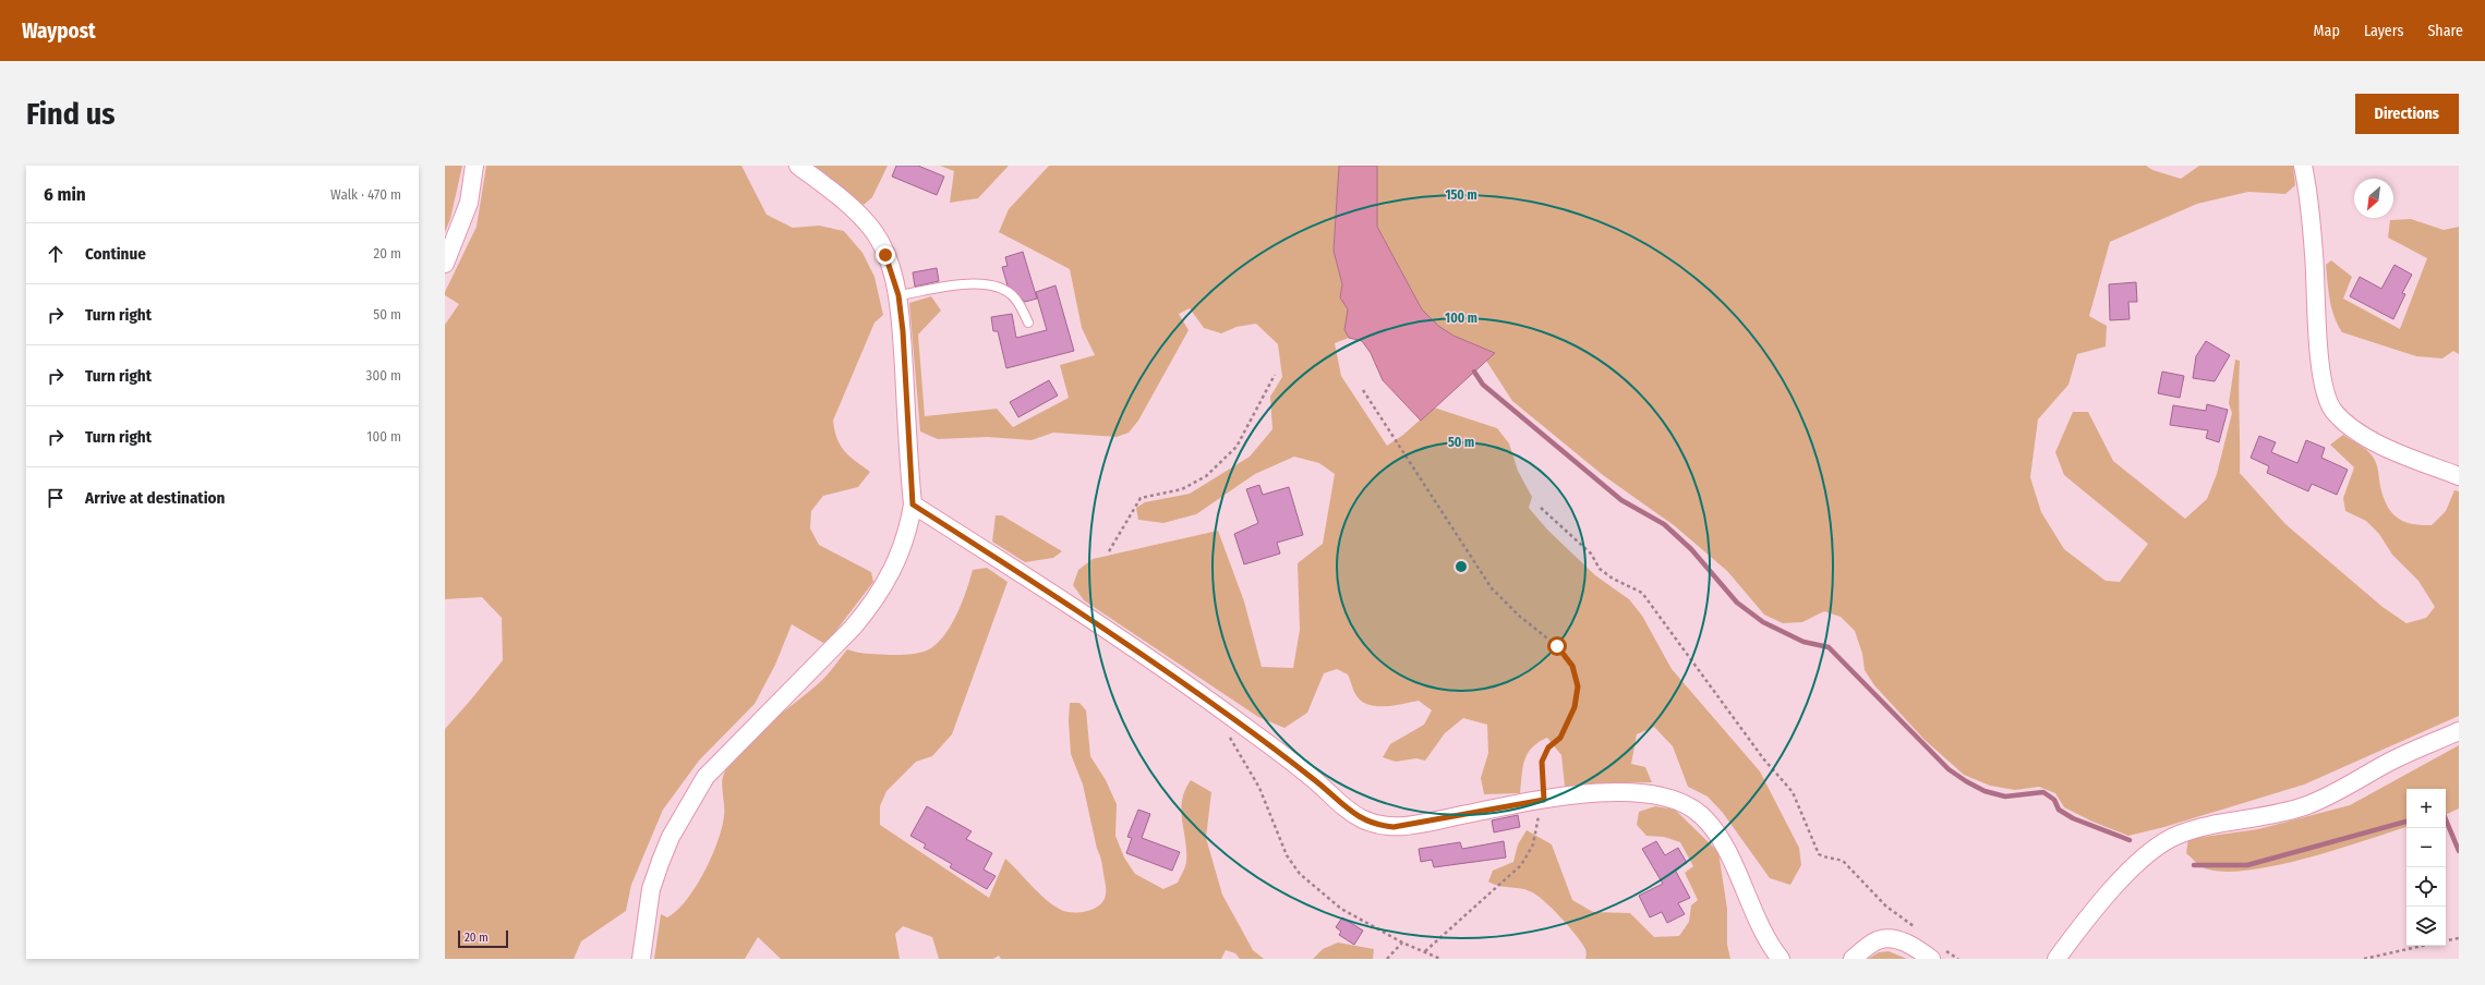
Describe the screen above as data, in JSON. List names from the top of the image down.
{
  "scale_bar": "20 m",
  "north": "bottom left",
  "page": {
    "header": "Waypost",
    "nav": ["Map", "Layers", "Share"],
    "buttons": "Directions",
    "title": "Find us",
    "heading": ["6 min", "Walk · 470 m"],
    "list": [
      ["Continue", "20 m"],
      ["Turn right", "50 m"],
      ["Turn right", "300 m"],
      ["Turn right", "100 m"],
      "Arrive at destination"
    ],
    "map_buttons": ["+", "−"],
    "scale": "20 m"
  },
  "rings": ["150 m", "100 m", "50 m"]
}
